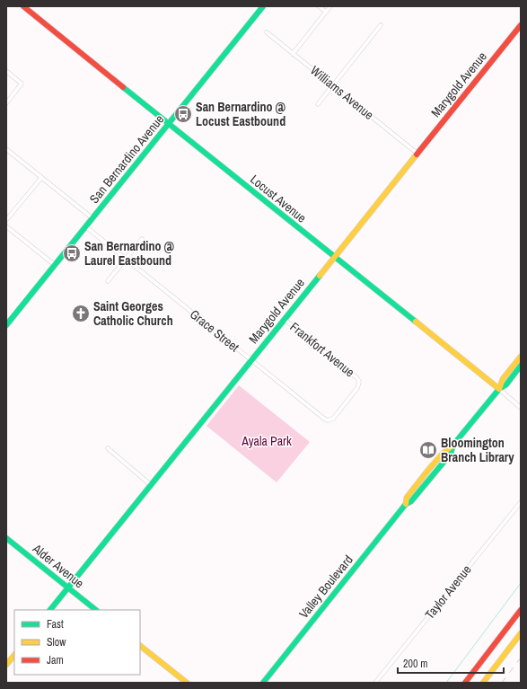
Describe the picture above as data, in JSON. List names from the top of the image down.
{
  "streets": {
    "main road": [
      "Marygold Avenue",
      "San Bernardino Avenue",
      "Locust Avenue",
      "Alder Avenue",
      "Valley Boulevard"
    ],
    "street": [
      "Williams Avenue",
      "Grace Street",
      "Frankfort Avenue",
      "Taylor Avenue"
    ]
  },
  "crossings": [
    ["Marygold Avenue", "Williams Avenue"],
    ["Marygold Avenue", "Locust Avenue"],
    ["Marygold Avenue", "Grace Street"],
    ["Marygold Avenue", "Frankfort Avenue"],
    ["Marygold Avenue", "Alder Avenue"],
    ["San Bernardino Avenue", "Locust Avenue"],
    ["San Bernardino Avenue", "Grace Street"],
    ["Locust Avenue", "Valley Boulevard"],
    ["Grace Street", "Frankfort Avenue"]
  ],
  "parks": ["Ayala Park"],
  "places": {
    "bus stop": ["San Bernardino @ Locust Eastbound", "San Bernardino @ Laurel Eastbound"],
    "church": ["Saint Georges Catholic Church"],
    "library": ["Bloomington Branch Library"]
  },
  "legend": ["Fast", "Slow", "Jam"],
  "scale_bar": "200 m"
}
